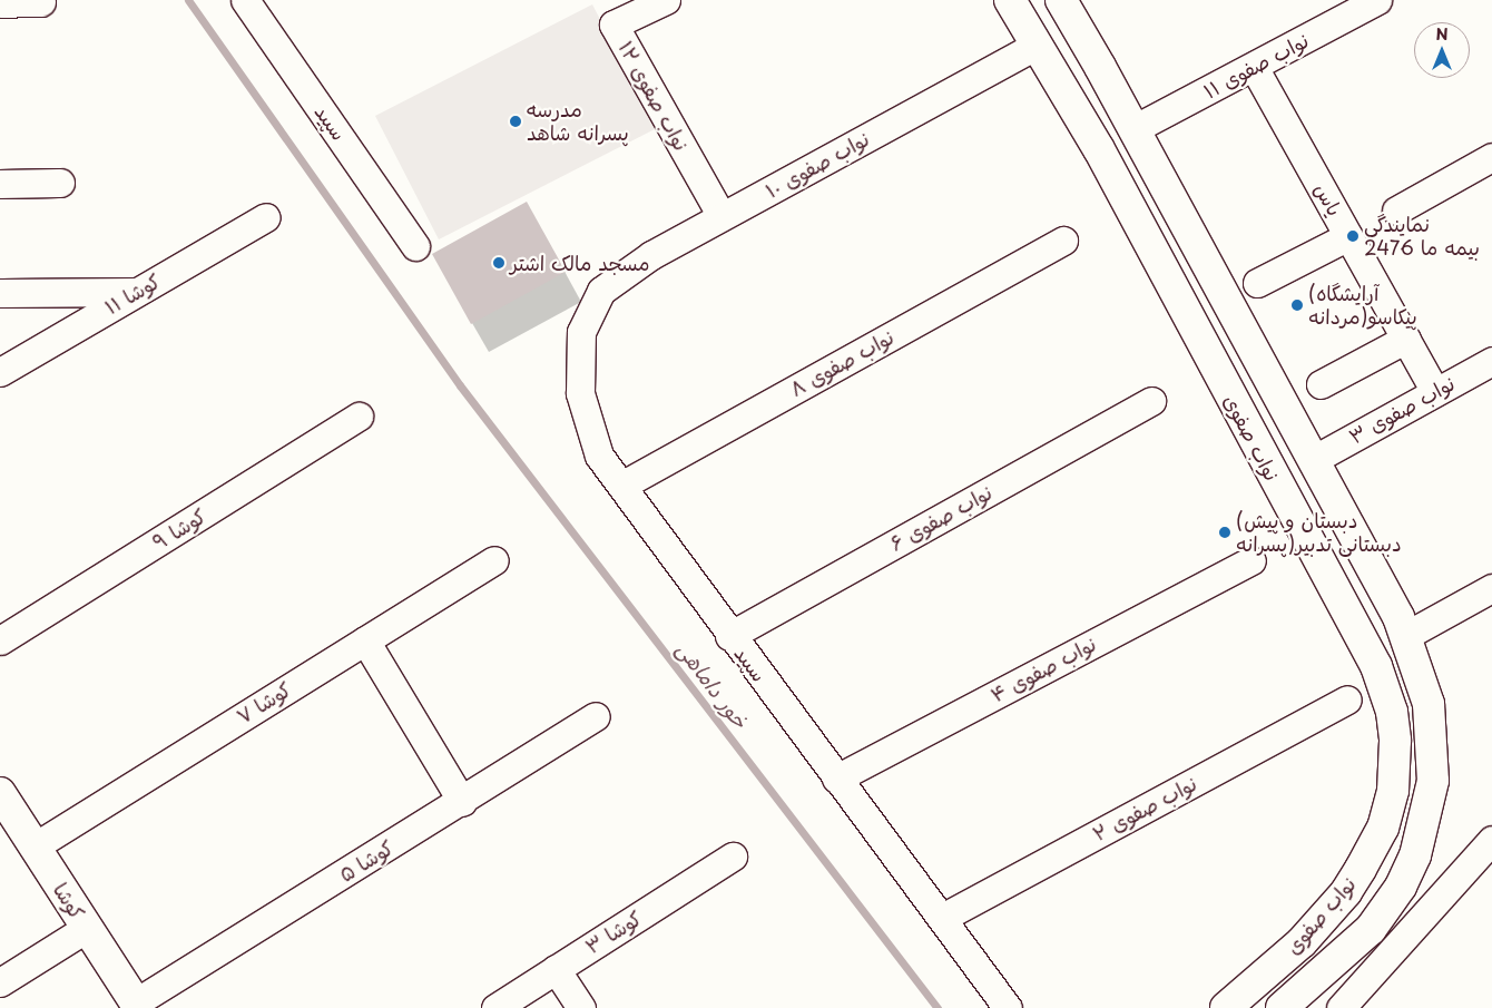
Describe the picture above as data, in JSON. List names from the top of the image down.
{
  "streets": {
    "street": [
      "نواب صفوی ۱۱",
      "نواب صفوی ۱۲",
      "سپید",
      "نواب صفوی ۱۰",
      "یاس",
      "کوشا ۱۱",
      "نواب صفوی ۸",
      "نواب صفوی ۳",
      "نواب صفوی",
      "نواب صفوی ۶",
      "کوشا ۹",
      "نواب صفوی ۴",
      "کوشا ۷",
      "نواب صفوی ۲",
      "کوشا ۵",
      "کوشا",
      "کوشا ۳"
    ]
  },
  "crossings": [
    ["نواب صفوی ۱۱", "یاس"],
    ["نواب صفوی ۱۱", "نواب صفوی"],
    ["نواب صفوی ۱۲", "نواب صفوی ۱۰"],
    ["سپید", "نواب صفوی ۱۰"],
    ["سپید", "نواب صفوی ۸"],
    ["سپید", "نواب صفوی ۶"],
    ["سپید", "نواب صفوی ۴"],
    ["سپید", "نواب صفوی ۲"],
    ["نواب صفوی ۱۰", "نواب صفوی"],
    ["یاس", "نواب صفوی ۳"],
    ["نواب صفوی ۳", "نواب صفوی"],
    ["کوشا ۷", "کوشا"],
    ["کوشا ۵", "کوشا"]
  ],
  "water": ["خور داماهی"],
  "places": [
    "مدرسه پسرانه شاهد",
    "نمایندگی بیمه ما 2476",
    "مسجد مالک اشتر",
    "(آرایشگاه پیکاسو(مردانه",
    "(دبستان و پیش دبستانی تدبیر(پسرانه"
  ],
  "north": "top"
}
